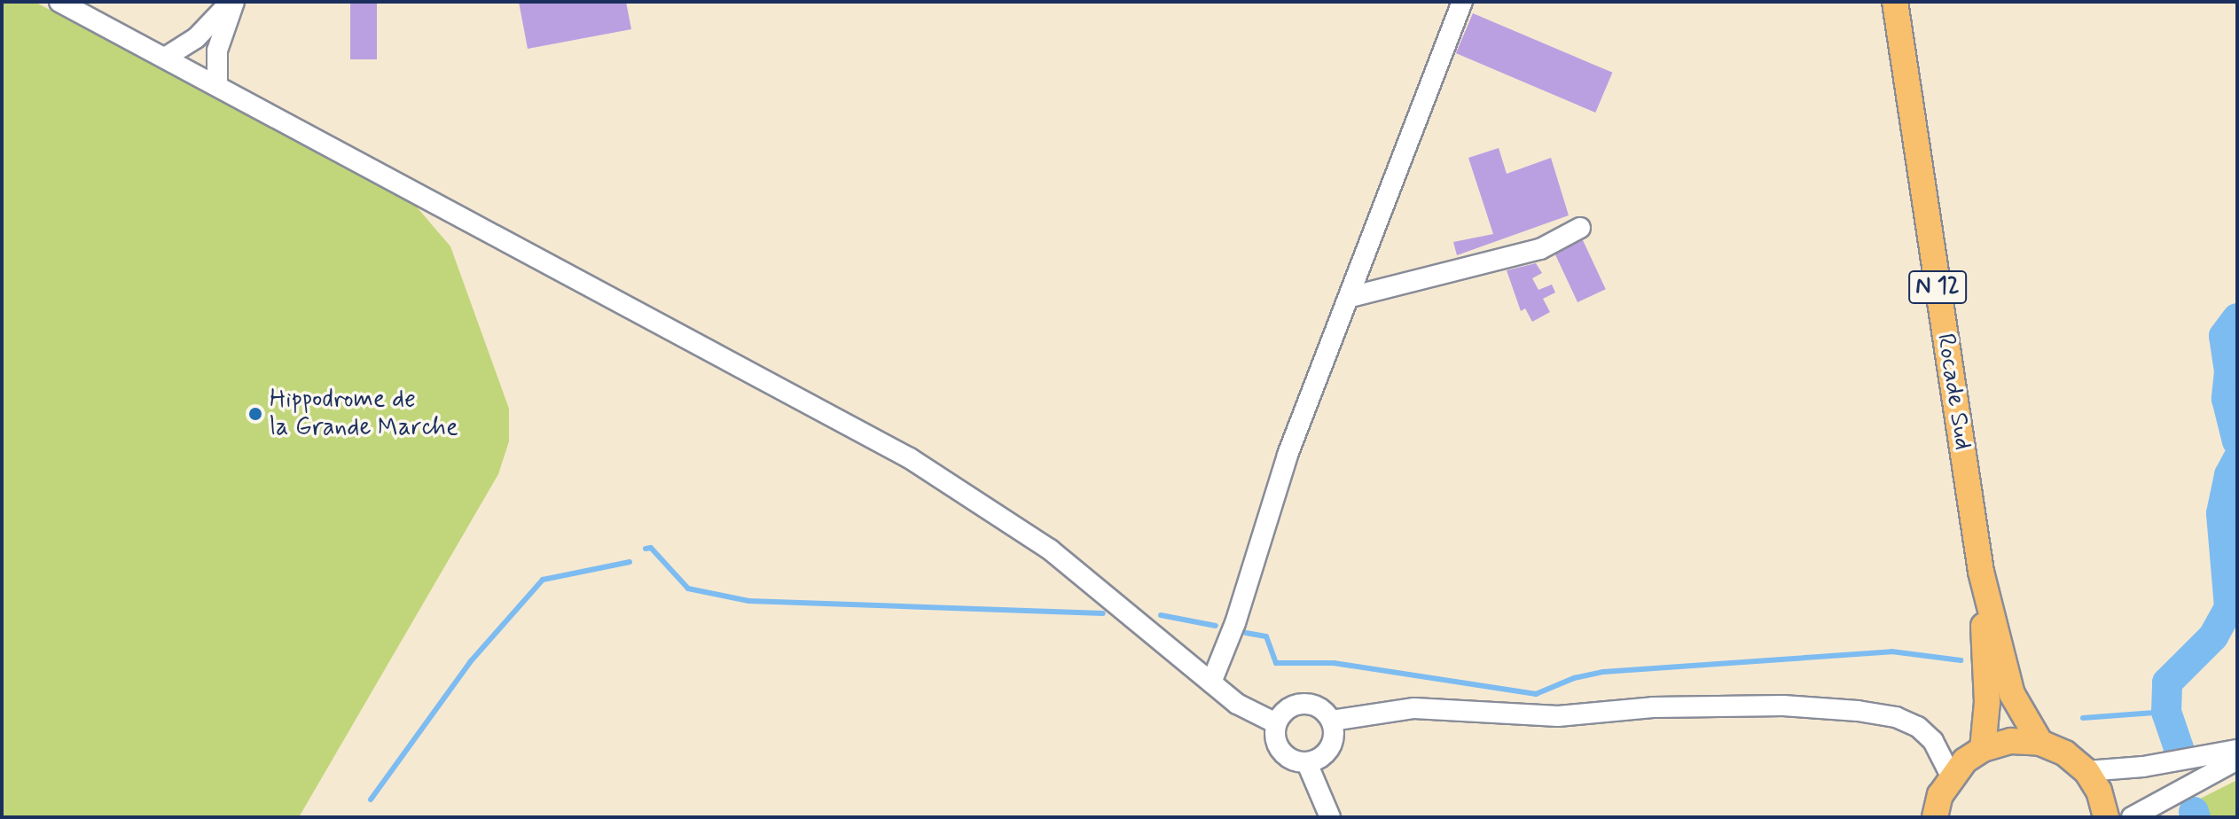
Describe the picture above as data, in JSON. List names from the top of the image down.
{
  "streets": {
    "main road": ["N 12", "Rocade Sud"]
  },
  "places": ["Hippodrome de la Grande Marche"]
}
